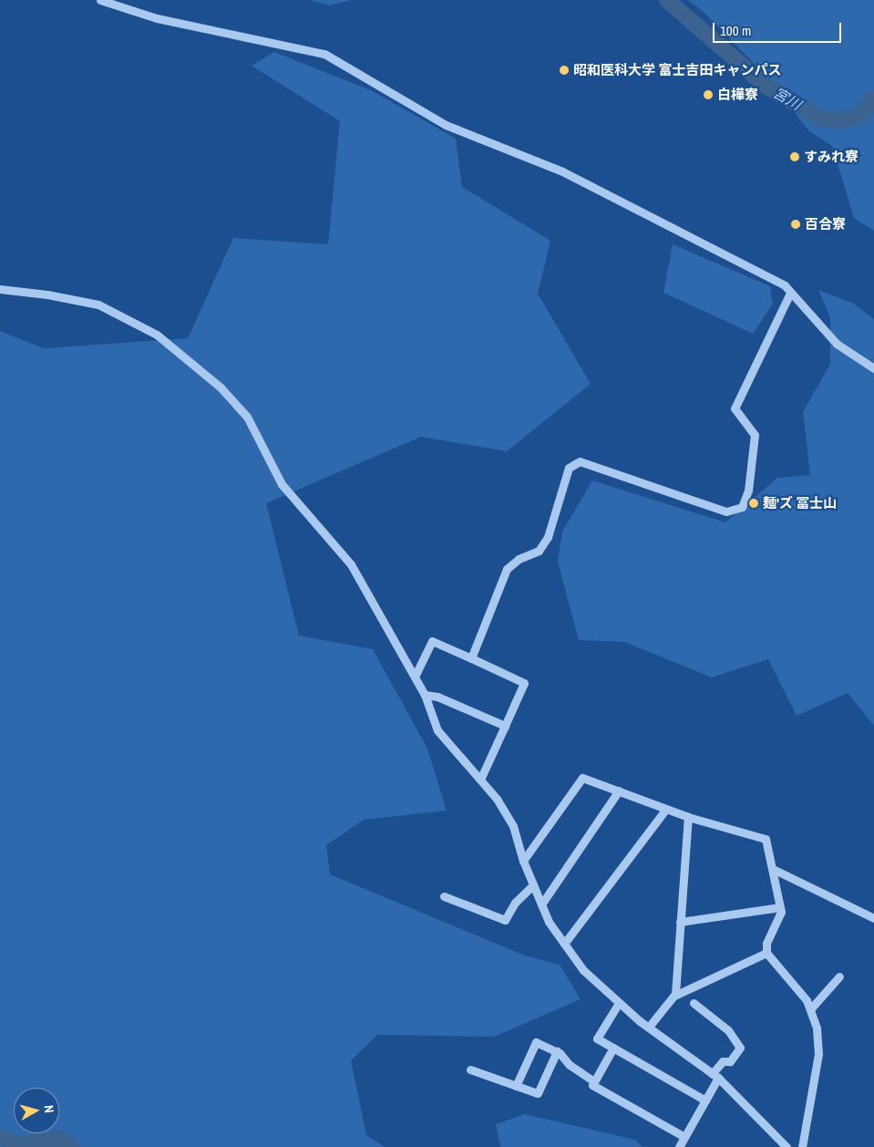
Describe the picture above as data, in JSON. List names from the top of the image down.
{
  "water": ["宮川"],
  "places": [
    "昭和医科大学 富士吉田キャンパス",
    "白樺寮",
    "すみれ寮",
    "百合寮",
    "麺'ズ 冨士山"
  ],
  "scale_bar": "100 m",
  "north": "right"
}
